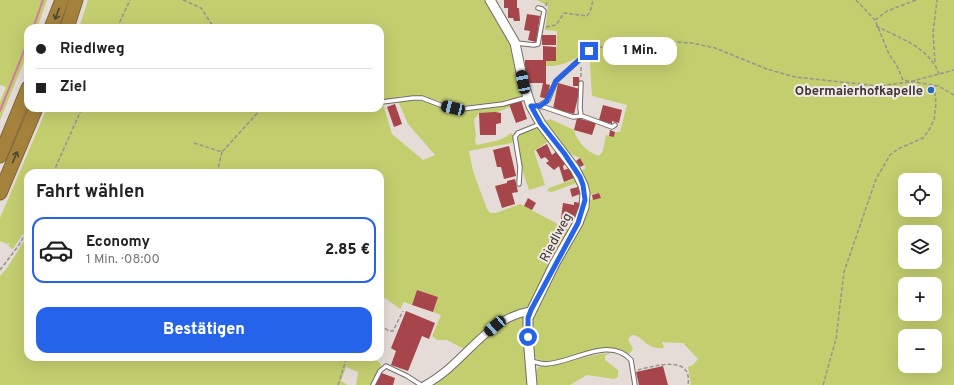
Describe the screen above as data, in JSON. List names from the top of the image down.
{
  "streets": {
    "street": ["Riedlweg"]
  },
  "places": ["Obermaierhofkapelle"],
  "page": {
    "banner": ["Riedlweg", "Ziel"],
    "bubble": "1 Min.",
    "heading": "Fahrt wählen",
    "map_buttons": ["+", "−"],
    "list": [
      {
        "name": "Economy",
        "note": "1 Min. · 08:00",
        "value": "2.85 €"
      }
    ],
    "buttons": "Bestätigen"
  }
}
